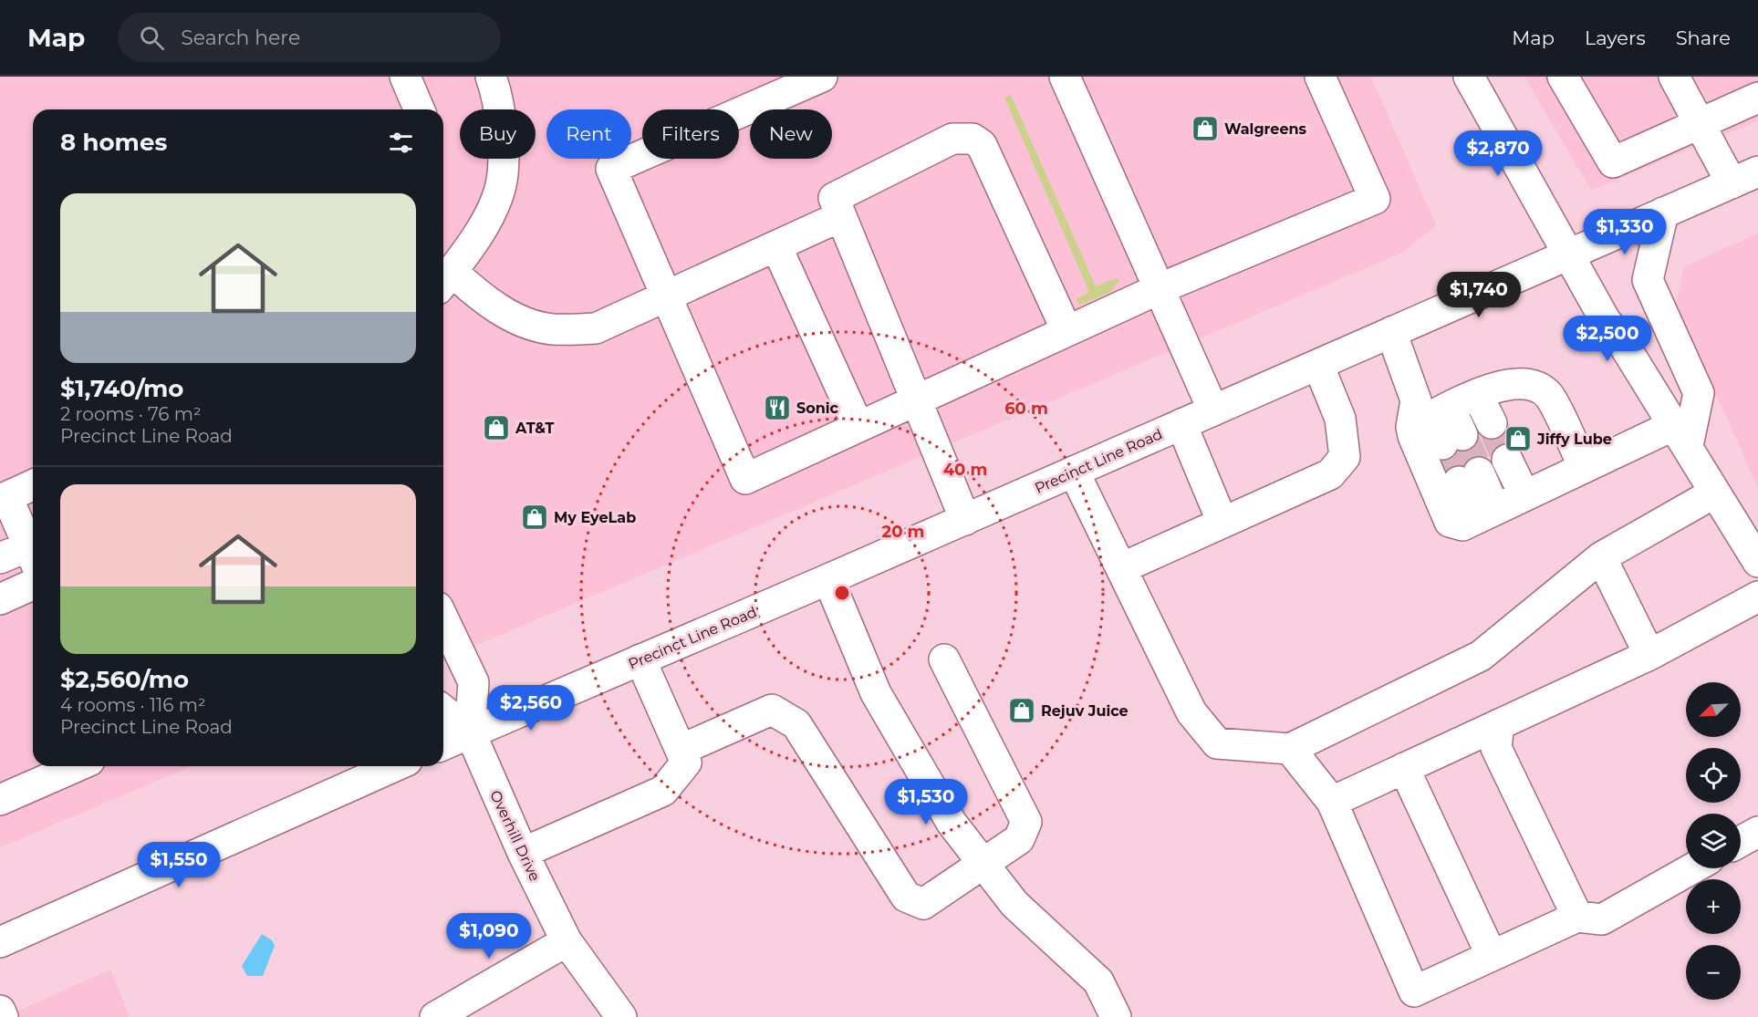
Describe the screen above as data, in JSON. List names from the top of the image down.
{
  "streets": {
    "main road": ["Precinct Line Road", "Overhill Drive"]
  },
  "crossings": [
    ["Precinct Line Road", "Overhill Drive"]
  ],
  "places": {
    "shop": [
      "Walgreens",
      "AT&T",
      "Jiffy Lube",
      "My EyeLab",
      "Rejuv Juice"
    ],
    "restaurant": ["Sonic"]
  },
  "north": "bottom left",
  "page": {
    "header": "Map",
    "search": "Search here",
    "nav": ["Map", "Layers", "Share"],
    "chip": [
      "Buy",
      "Rent",
      "Filters",
      "New"
    ],
    "heading": "8 homes",
    "price": [
      "$2,870",
      "$1,330",
      "$1,740",
      "$2,500",
      "$2,560",
      "$1,530",
      "$1,550",
      "$1,090"
    ],
    "list": [
      {
        "name": "$1,740/mo",
        "note": "2 rooms · 76 m² · Precinct Line Road"
      },
      {
        "name": "$2,560/mo",
        "note": "4 rooms · 116 m² · Precinct Line Road"
      }
    ],
    "map_buttons": ["+", "−"]
  },
  "rings": ["60 m", "40 m", "20 m"]
}
